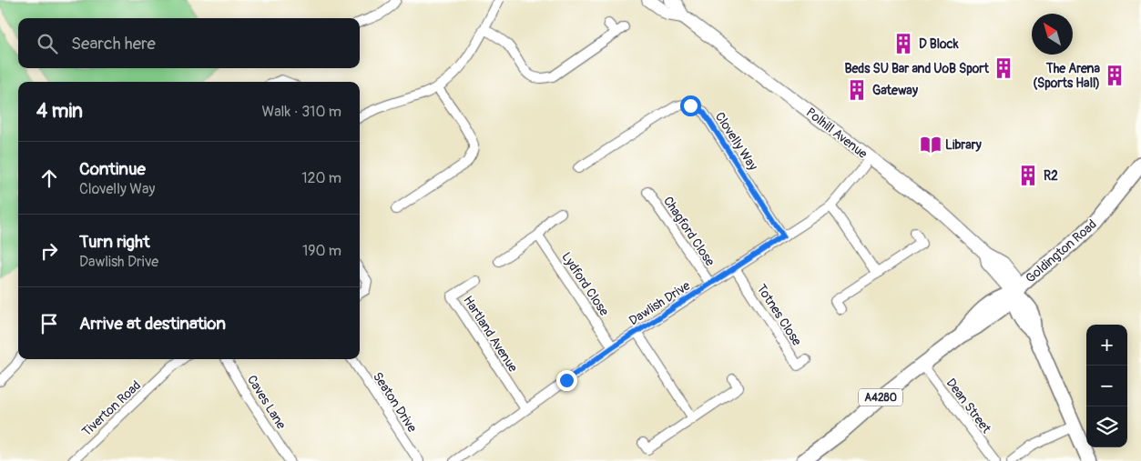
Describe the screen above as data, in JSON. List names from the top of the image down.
{
  "streets": {
    "main road": ["Goldington Road", "A4280"],
    "street": [
      "Polhill Avenue",
      "Clovelly Way",
      "Chagford Close",
      "Lydford Close",
      "Dawlish Drive",
      "Totnes Close",
      "Hartland Avenue",
      "Caves Lane",
      "Seaton Drive",
      "Dean Street",
      "Tiverton Road"
    ]
  },
  "crossings": [
    ["Polhill Avenue", "Goldington Road"],
    ["Polhill Avenue", "Dawlish Drive"],
    ["Clovelly Way", "Dawlish Drive"],
    ["Chagford Close", "Dawlish Drive"],
    ["Goldington Road", "Dean Street"],
    ["Lydford Close", "Dawlish Drive"],
    ["Dawlish Drive", "Totnes Close"],
    ["Dawlish Drive", "Hartland Avenue"]
  ],
  "places": {
    "building": [
      "D Block",
      "Beds SU Bar and UoB Sport",
      "The Arena (Sports Hall)",
      "Gateway",
      "R2"
    ],
    "library": ["Library"]
  },
  "north": "top left",
  "page": {
    "search": "Search here",
    "heading": ["4 min", "Walk · 310 m"],
    "list": [
      ["Continue", "Clovelly Way", "120 m"],
      ["Turn right", "Dawlish Drive", "190 m"],
      "Arrive at destination"
    ],
    "map_buttons": ["+", "−"]
  }
}
